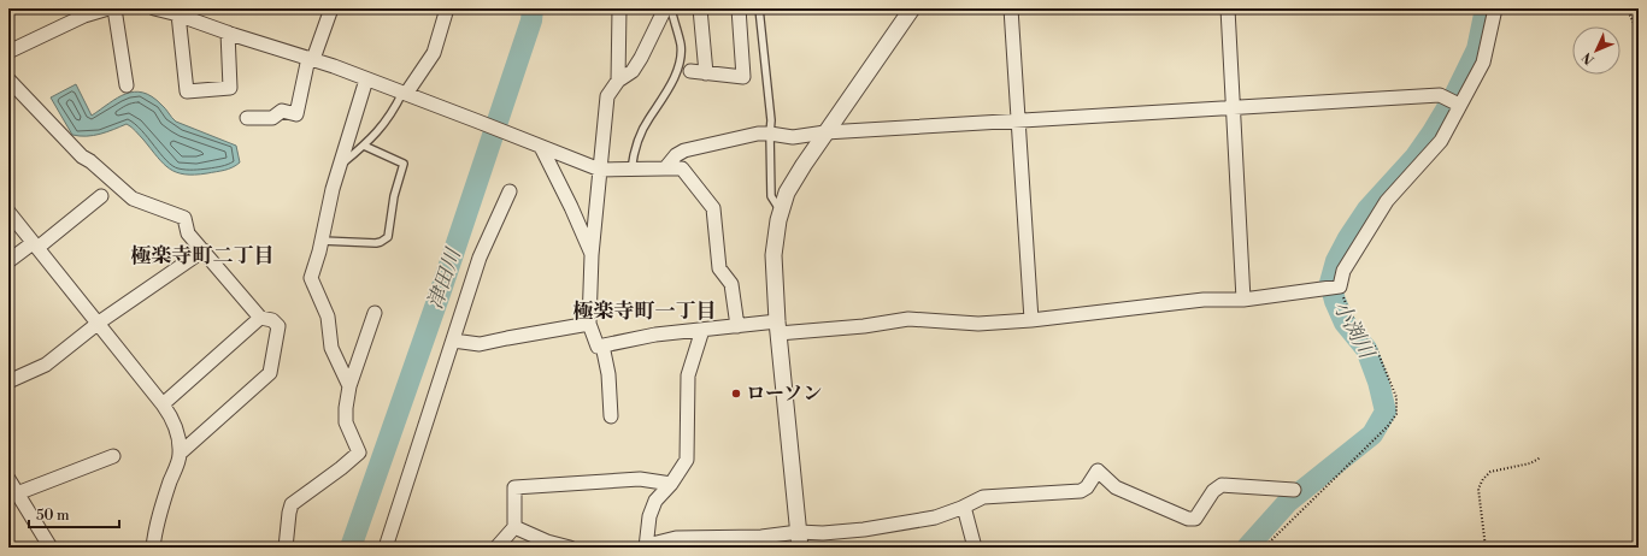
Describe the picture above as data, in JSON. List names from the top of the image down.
{
  "districts": ["極楽寺町二丁目", "極楽寺町一丁目"],
  "water": ["津田川", "小渕川"],
  "places": ["ローソン"],
  "scale_bar": "50 m",
  "north": "bottom left"
}
